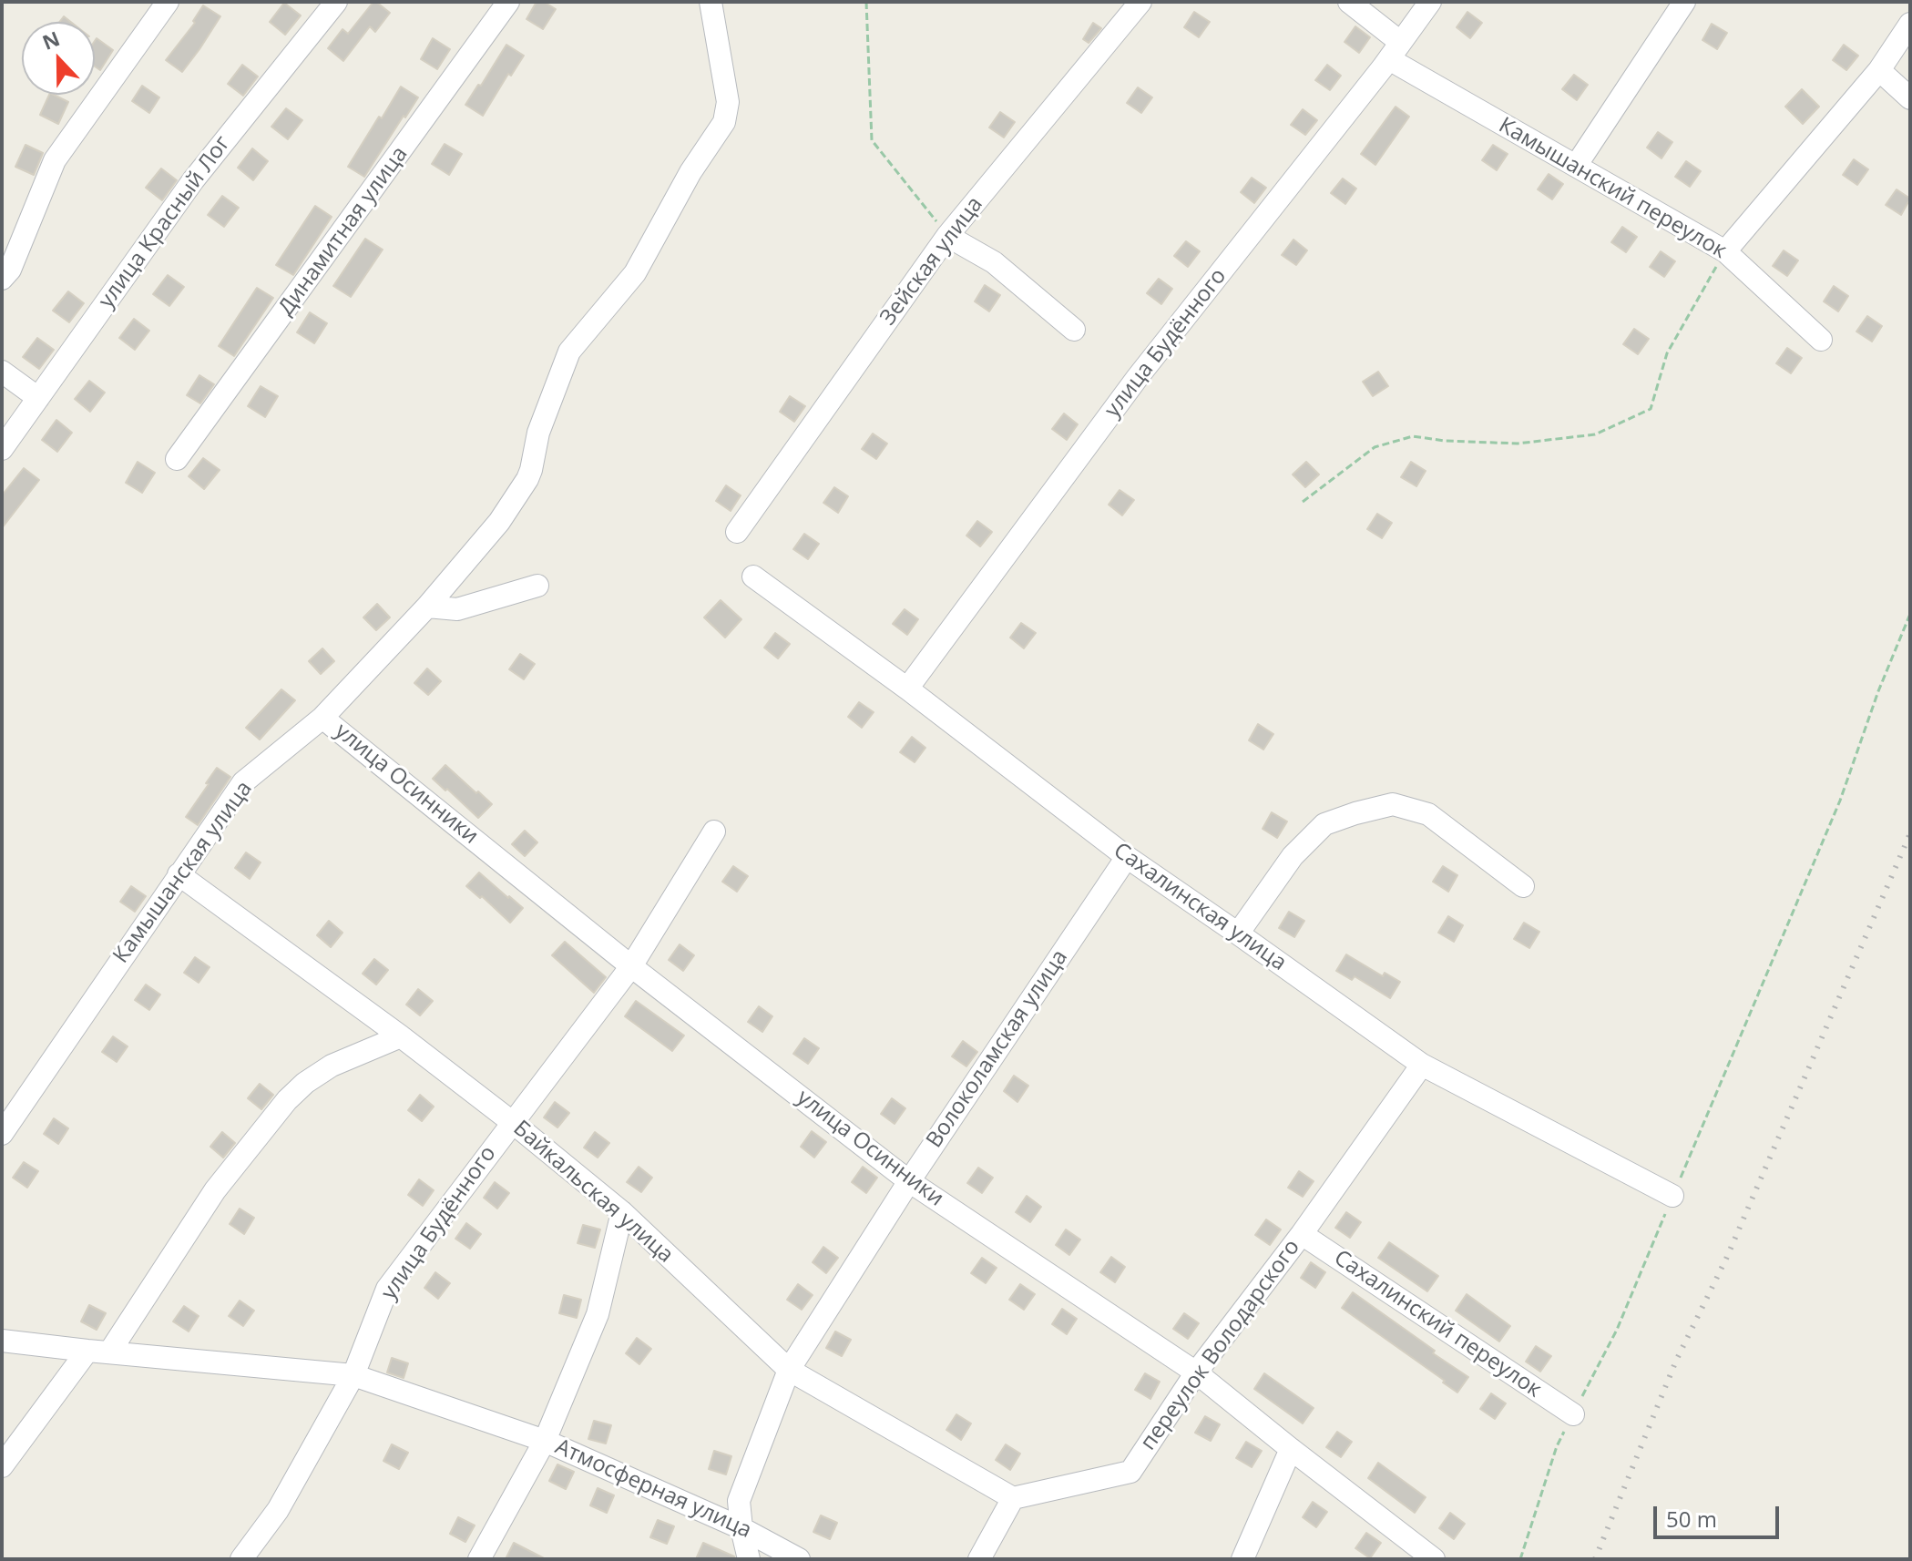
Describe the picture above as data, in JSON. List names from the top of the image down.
{
  "streets": {
    "street": [
      "Камышанский переулок",
      "улица Красный Лог",
      "Динамитная улица",
      "Зейская улица",
      "улица Будённого",
      "улица Осинники",
      "Камышанская улица",
      "Сахалинская улица",
      "Волоколамская улица",
      "Байкальская улица",
      "Сахалинский переулок",
      "переулок Володарского",
      "Атмосферная улица"
    ]
  },
  "crossings": [
    ["Камышанский переулок", "улица Будённого"],
    ["улица Будённого", "улица Осинники"],
    ["улица Будённого", "Сахалинская улица"],
    ["улица Будённого", "Байкальская улица"],
    ["улица Будённого", "Атмосферная улица"],
    ["улица Осинники", "Камышанская улица"],
    ["улица Осинники", "Волоколамская улица"],
    ["улица Осинники", "переулок Володарского"],
    ["Камышанская улица", "Байкальская улица"],
    ["Сахалинская улица", "Волоколамская улица"],
    ["Сахалинская улица", "переулок Володарского"],
    ["Волоколамская улица", "Байкальская улица"],
    ["Волоколамская улица", "Атмосферная улица"],
    ["Байкальская улица", "переулок Володарского"],
    ["Сахалинский переулок", "переулок Володарского"]
  ],
  "scale_bar": "50 m",
  "north": "top"
}
